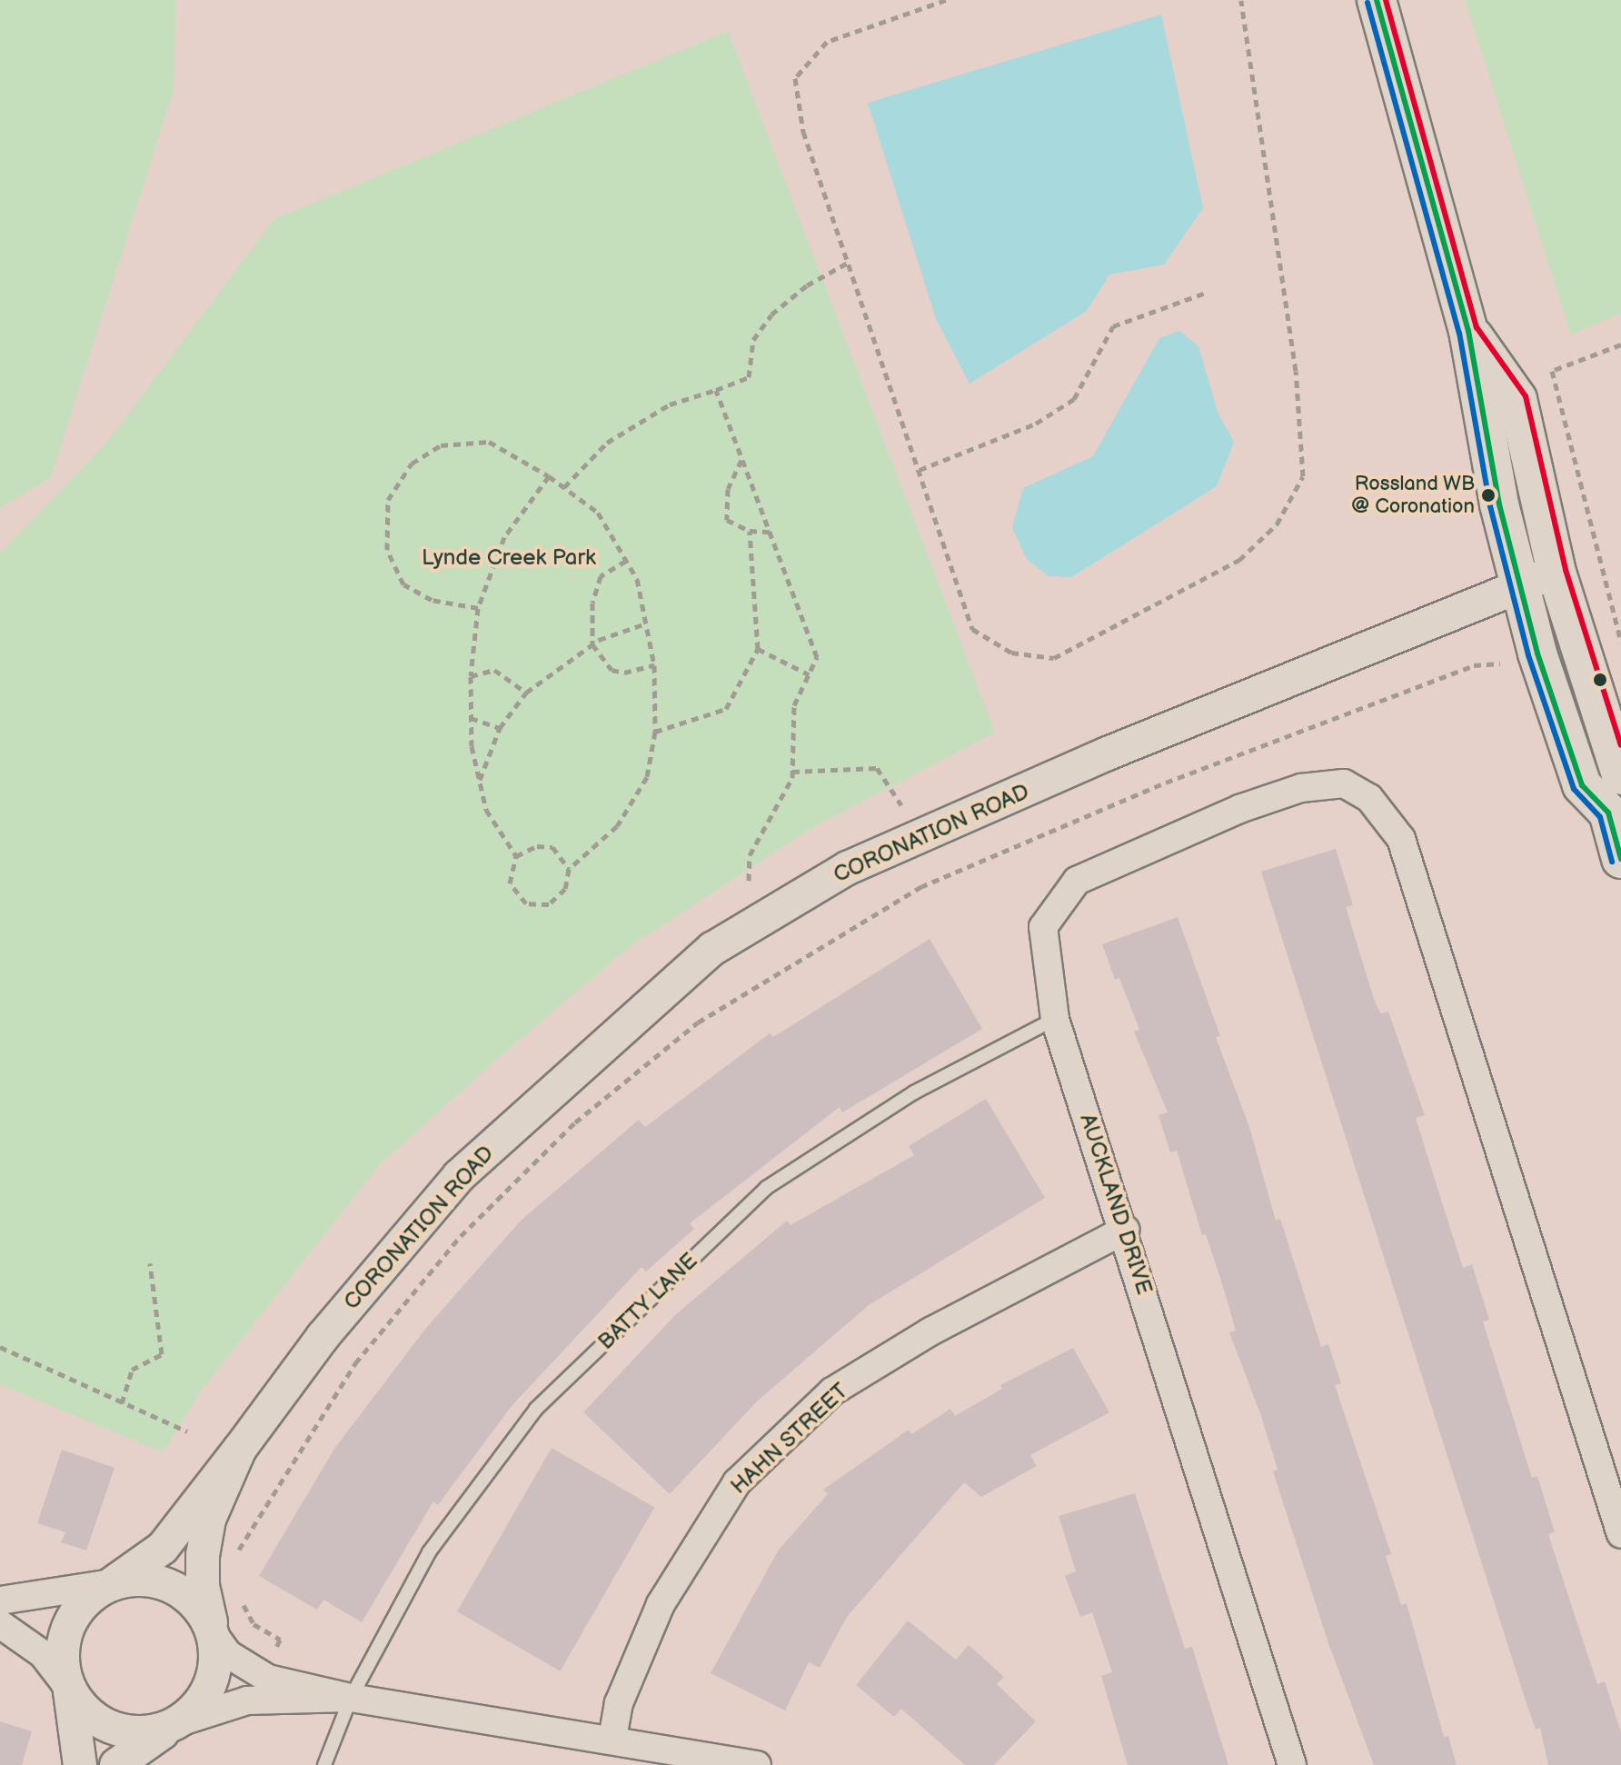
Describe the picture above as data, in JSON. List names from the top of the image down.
{
  "streets": {
    "street": ["CORONATION ROAD", "AUCKLAND DRIVE", "HAHN STREET"],
    "lane": ["BATTY LANE"]
  },
  "crossings": [
    ["AUCKLAND DRIVE", "BATTY LANE"],
    ["AUCKLAND DRIVE", "HAHN STREET"]
  ],
  "parks": ["Lynde Creek Park"],
  "places": ["Rossland WB @ Coronation"]
}
